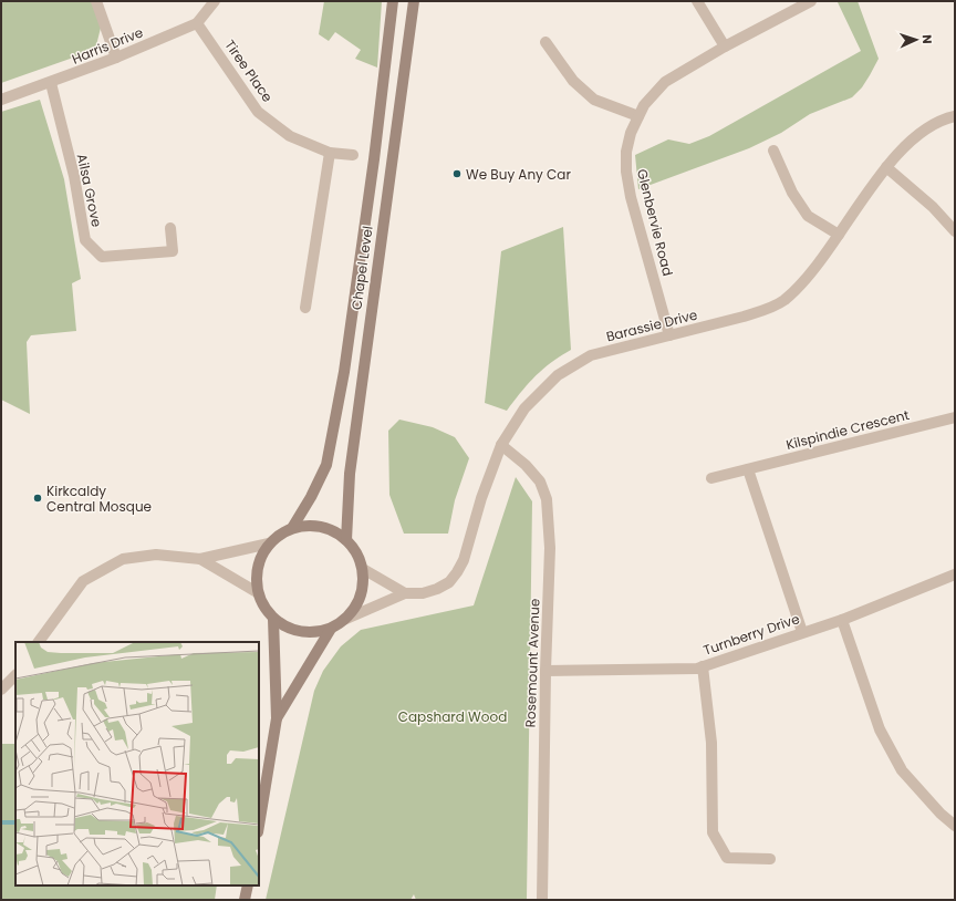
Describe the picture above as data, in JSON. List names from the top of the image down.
{
  "streets": {
    "main road": ["Chapel Level"],
    "street": [
      "Harris Drive",
      "Tiree Place",
      "Ailsa Grove",
      "Glenbervie Road",
      "Barassie Drive",
      "Kilspindie Crescent",
      "Turnberry Drive",
      "Rosemount Avenue"
    ]
  },
  "crossings": [
    ["Harris Drive", "Tiree Place"],
    ["Harris Drive", "Ailsa Grove"],
    ["Glenbervie Road", "Barassie Drive"],
    ["Barassie Drive", "Rosemount Avenue"],
    ["Turnberry Drive", "Rosemount Avenue"]
  ],
  "parks": ["Capshard Wood"],
  "places": ["We Buy Any Car", "Kirkcaldy Central Mosque"],
  "north": "right"
}
